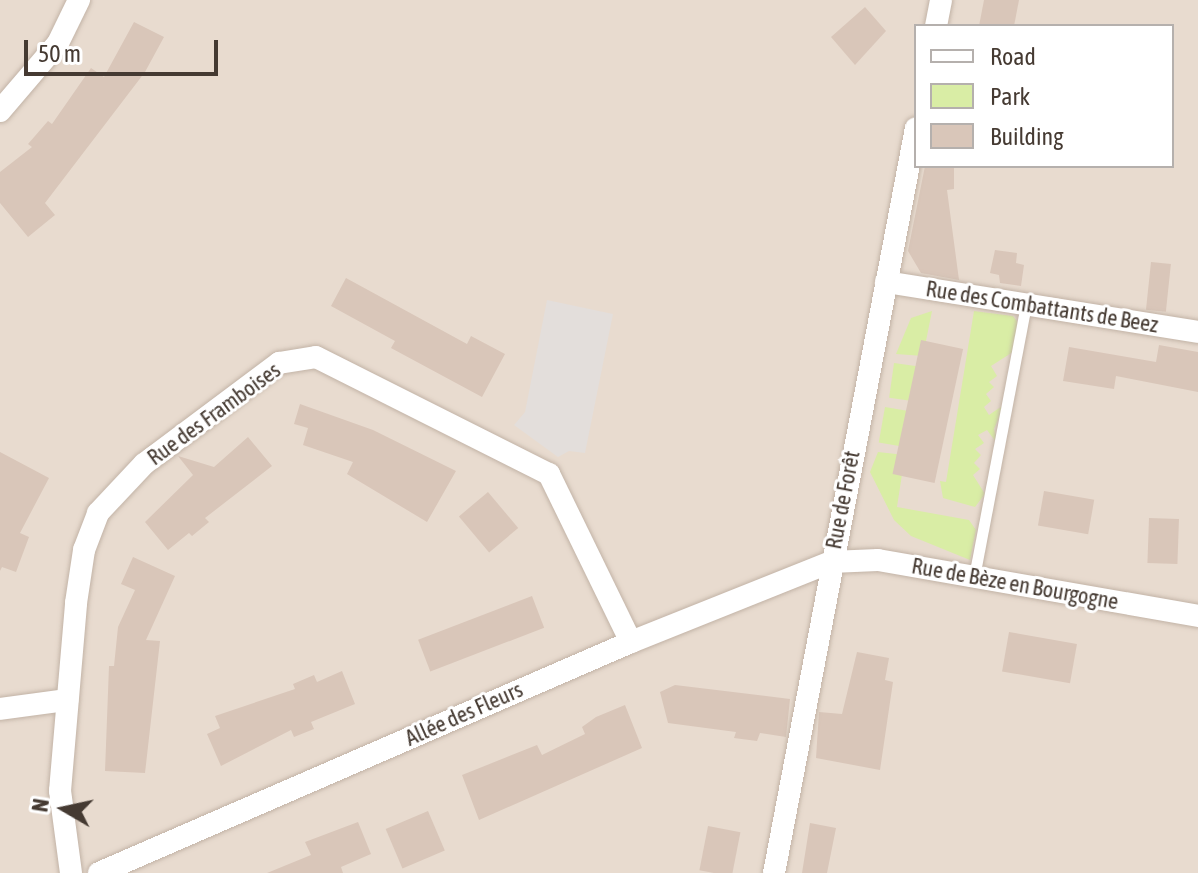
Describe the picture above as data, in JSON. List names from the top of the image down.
{
  "streets": {
    "street": [
      "Rue des Combattants de Beez",
      "Rue des Framboises",
      "Rue de Forêt",
      "Rue de Bèze en Bourgogne",
      "Allée des Fleurs"
    ]
  },
  "crossings": [
    ["Rue des Combattants de Beez", "Rue de Forêt"],
    ["Rue des Framboises", "Allée des Fleurs"],
    ["Rue de Forêt", "Rue de Bèze en Bourgogne"],
    ["Rue de Forêt", "Allée des Fleurs"],
    ["Rue de Bèze en Bourgogne", "Allée des Fleurs"]
  ],
  "legend": ["Road", "Park", "Building"],
  "scale_bar": "50 m",
  "north": "left"
}
